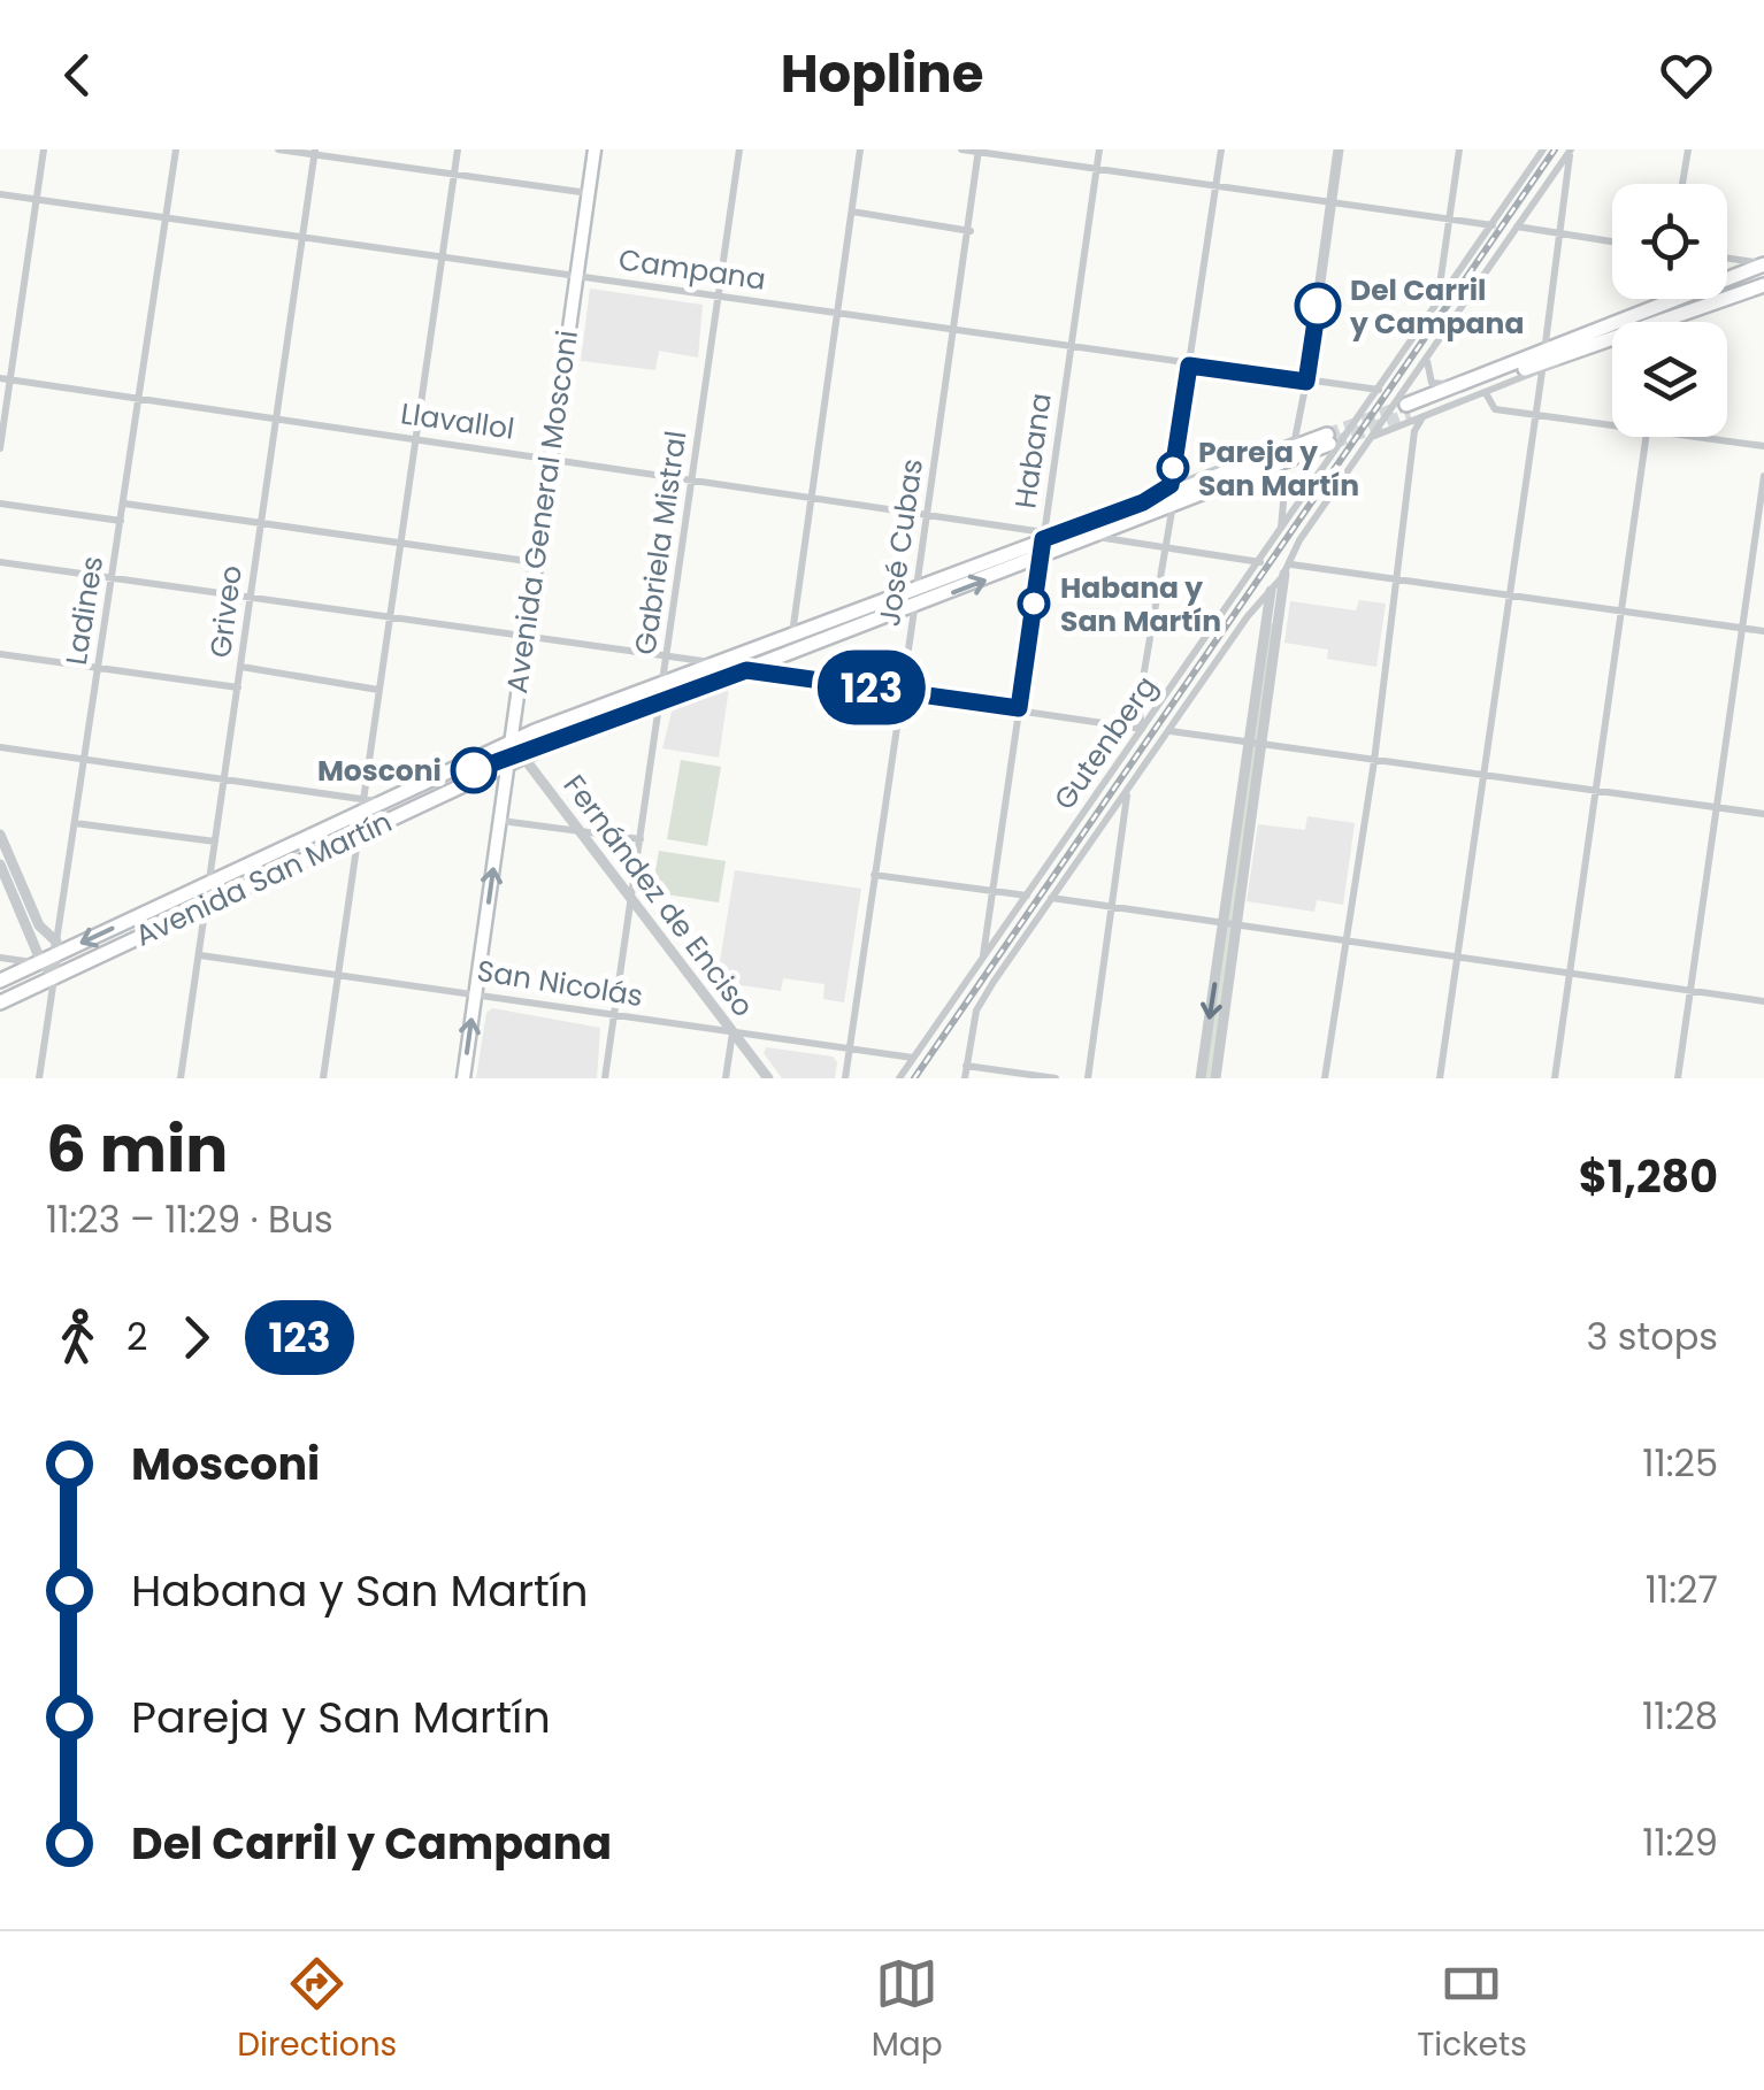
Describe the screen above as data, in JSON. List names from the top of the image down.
{
  "streets": {
    "main road": ["Avenida General Mosconi", "Avenida San Martín"],
    "street": [
      "Campana",
      "Llavallol",
      "Habana",
      "Gabriela Mistral",
      "José Cubas",
      "Ladines",
      "Griveo",
      "Gutenberg",
      "Fernández de Enciso",
      "San Nicolás"
    ]
  },
  "crossings": [
    ["Campana", "Habana"],
    ["Campana", "Avenida General Mosconi"],
    ["Campana", "Gabriela Mistral"],
    ["Campana", "José Cubas"],
    ["Campana", "Ladines"],
    ["Campana", "Griveo"],
    ["Campana", "Gutenberg"],
    ["Campana", "Avenida San Martín"],
    ["Llavallol", "Habana"],
    ["Llavallol", "Avenida General Mosconi"],
    ["Llavallol", "Gabriela Mistral"],
    ["Llavallol", "José Cubas"],
    ["Llavallol", "Ladines"],
    ["Llavallol", "Griveo"],
    ["Llavallol", "Avenida San Martín"],
    ["Habana", "Gutenberg"],
    ["Habana", "Avenida San Martín"],
    ["Avenida General Mosconi", "Avenida San Martín"],
    ["Avenida General Mosconi", "Fernández de Enciso"],
    ["Avenida General Mosconi", "San Nicolás"],
    ["Gabriela Mistral", "Avenida San Martín"],
    ["Gabriela Mistral", "Fernández de Enciso"],
    ["Gabriela Mistral", "San Nicolás"],
    ["José Cubas", "Avenida San Martín"],
    ["José Cubas", "San Nicolás"],
    ["Ladines", "Avenida San Martín"],
    ["Griveo", "Avenida San Martín"],
    ["Griveo", "San Nicolás"],
    ["Gutenberg", "Avenida San Martín"],
    ["Gutenberg", "San Nicolás"],
    ["Avenida San Martín", "Fernández de Enciso"],
    ["Fernández de Enciso", "San Nicolás"]
  ],
  "places": [
    "Del Carril y Campana",
    "Pareja y San Martín",
    "Habana y San Martín",
    "Mosconi"
  ],
  "lines": ["bus line 123"],
  "page": {
    "header": "Hopline",
    "on_map": "123",
    "heading": ["6 min", "11:23 – 11:29 · Bus", "$1,280"],
    "legs": ["2", "123", "3 stops"],
    "list": [
      {
        "name": "Mosconi",
        "value": "11:25"
      },
      {
        "name": "Habana y San Martín",
        "value": "11:27"
      },
      {
        "name": "Pareja y San Martín",
        "value": "11:28"
      },
      {
        "name": "Del Carril y Campana",
        "value": "11:29"
      }
    ],
    "tabs": ["Directions", "Map", "Tickets"]
  }
}
